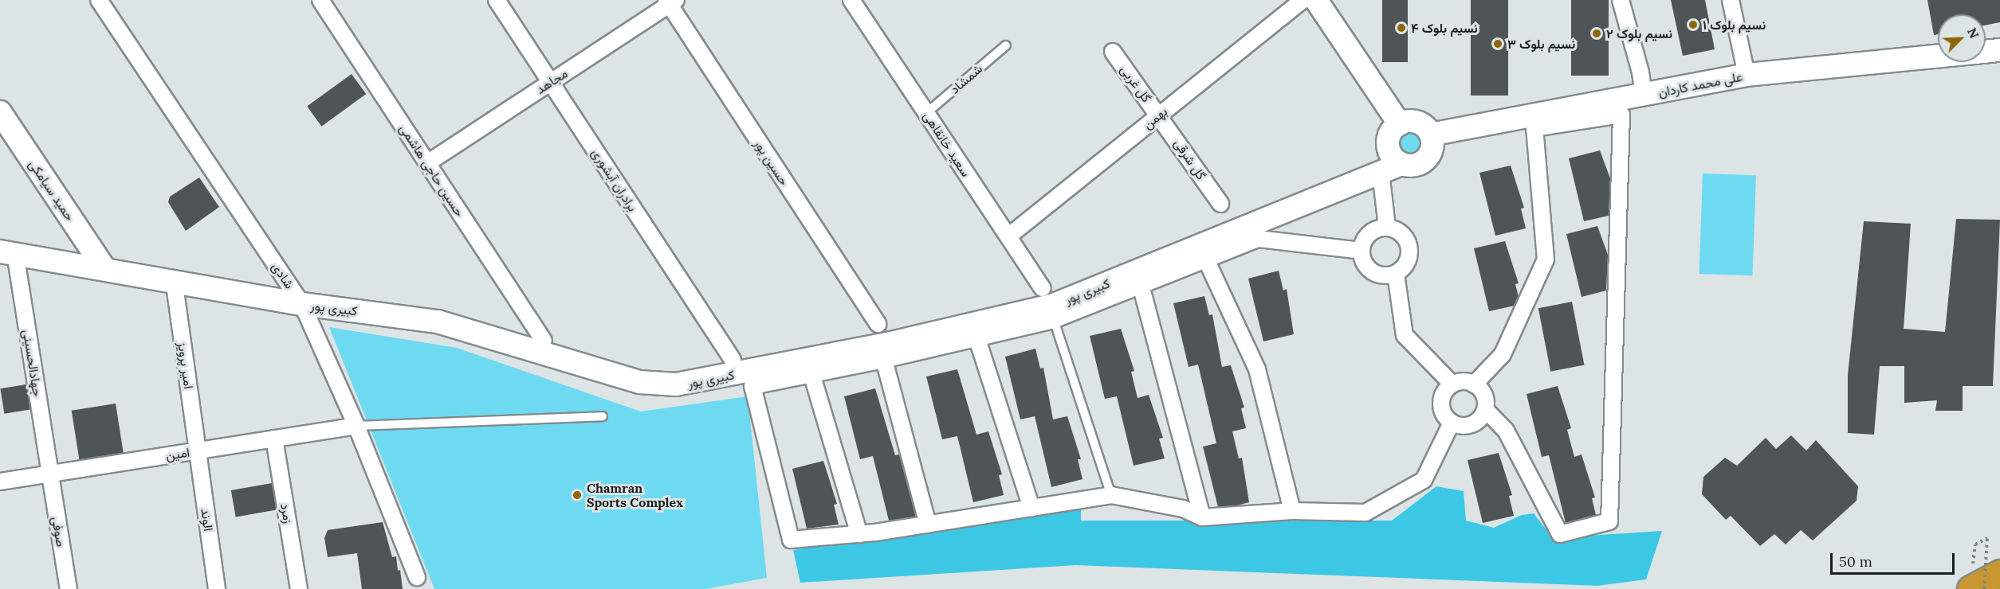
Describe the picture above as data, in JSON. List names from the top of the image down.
{
  "streets": {
    "street": [
      "مجاهد",
      "گل غربی",
      "علی محمد کاردان",
      "بهمن",
      "سعید خانقاهی",
      "گل شرقی",
      "حسین پور",
      "حسین حاجی هاشمی",
      "برادران آبشوری",
      "حمید سیامکی",
      "شادی",
      "کبیری پور",
      "جهادالحسینی",
      "امیر پرویز",
      "امین",
      "زمرد",
      "الوند",
      "صوفی"
    ],
    "lane": ["شمشاد"]
  },
  "crossings": [
    ["شمشاد", "سعید خانقاهی"],
    ["مجاهد", "حسین پور"],
    ["مجاهد", "حسین حاجی هاشمی"],
    ["مجاهد", "برادران آبشوری"],
    ["گل غربی", "بهمن"],
    ["گل غربی", "گل شرقی"],
    ["علی محمد کاردان", "کبیری پور"],
    ["بهمن", "سعید خانقاهی"],
    ["بهمن", "گل شرقی"],
    ["حمید سیامکی", "کبیری پور"],
    ["شادی", "کبیری پور"],
    ["شادی", "امین"],
    ["کبیری پور", "جهادالحسینی"],
    ["کبیری پور", "امیر پرویز"],
    ["جهادالحسینی", "امین"],
    ["جهادالحسینی", "صوفی"],
    ["امیر پرویز", "امین"],
    ["امیر پرویز", "الوند"],
    ["امین", "زمرد"],
    ["امین", "الوند"],
    ["امین", "صوفی"]
  ],
  "places": [
    "نسیم بلوک ۱",
    "نسیم بلوک ۴",
    "نسیم بلوک ۲",
    "نسیم بلوک ۳",
    "Chamran Sports Complex"
  ],
  "scale_bar": "50 m",
  "north": "top right"
}
